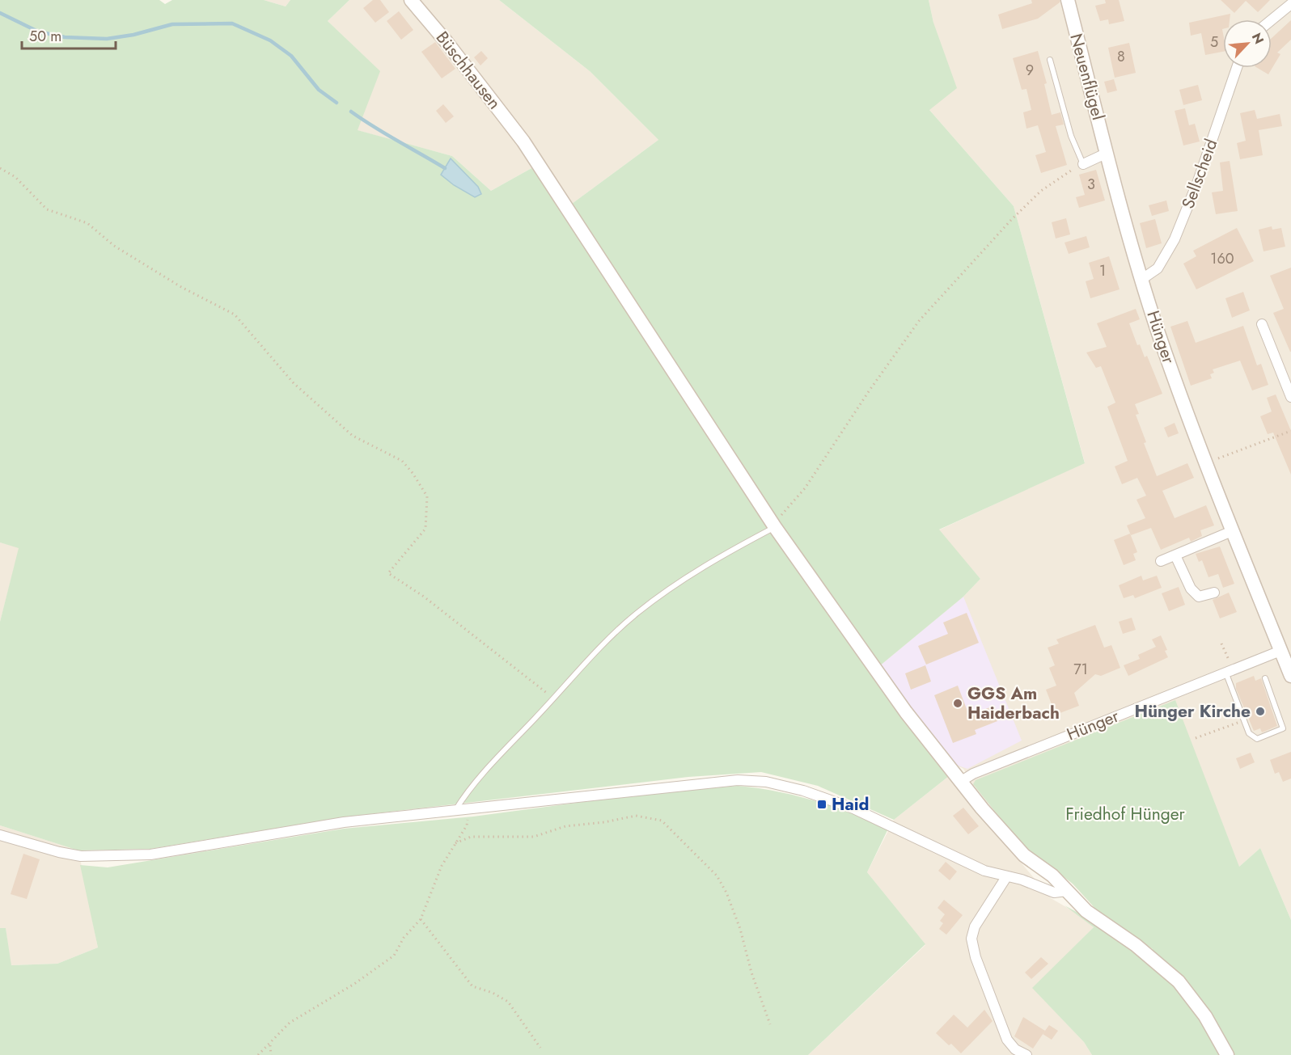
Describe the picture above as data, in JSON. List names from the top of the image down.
{
  "streets": {
    "street": [
      "Büschhausen",
      "Neuenflügel",
      "Sellscheid",
      "Hünger"
    ]
  },
  "crossings": [
    ["Büschhausen", "Hünger"],
    ["Neuenflügel", "Sellscheid"],
    ["Neuenflügel", "Hünger"],
    ["Sellscheid", "Hünger"]
  ],
  "parks": ["Friedhof Hünger"],
  "places": {
    "other": ["GGS Am Haiderbach", "Hünger Kirche"],
    "transit": ["Haid"]
  },
  "house_numbers": [
    "5",
    "8",
    "9",
    "3",
    "160",
    "1",
    "71"
  ],
  "scale_bar": "50 m",
  "north": "top right"
}
